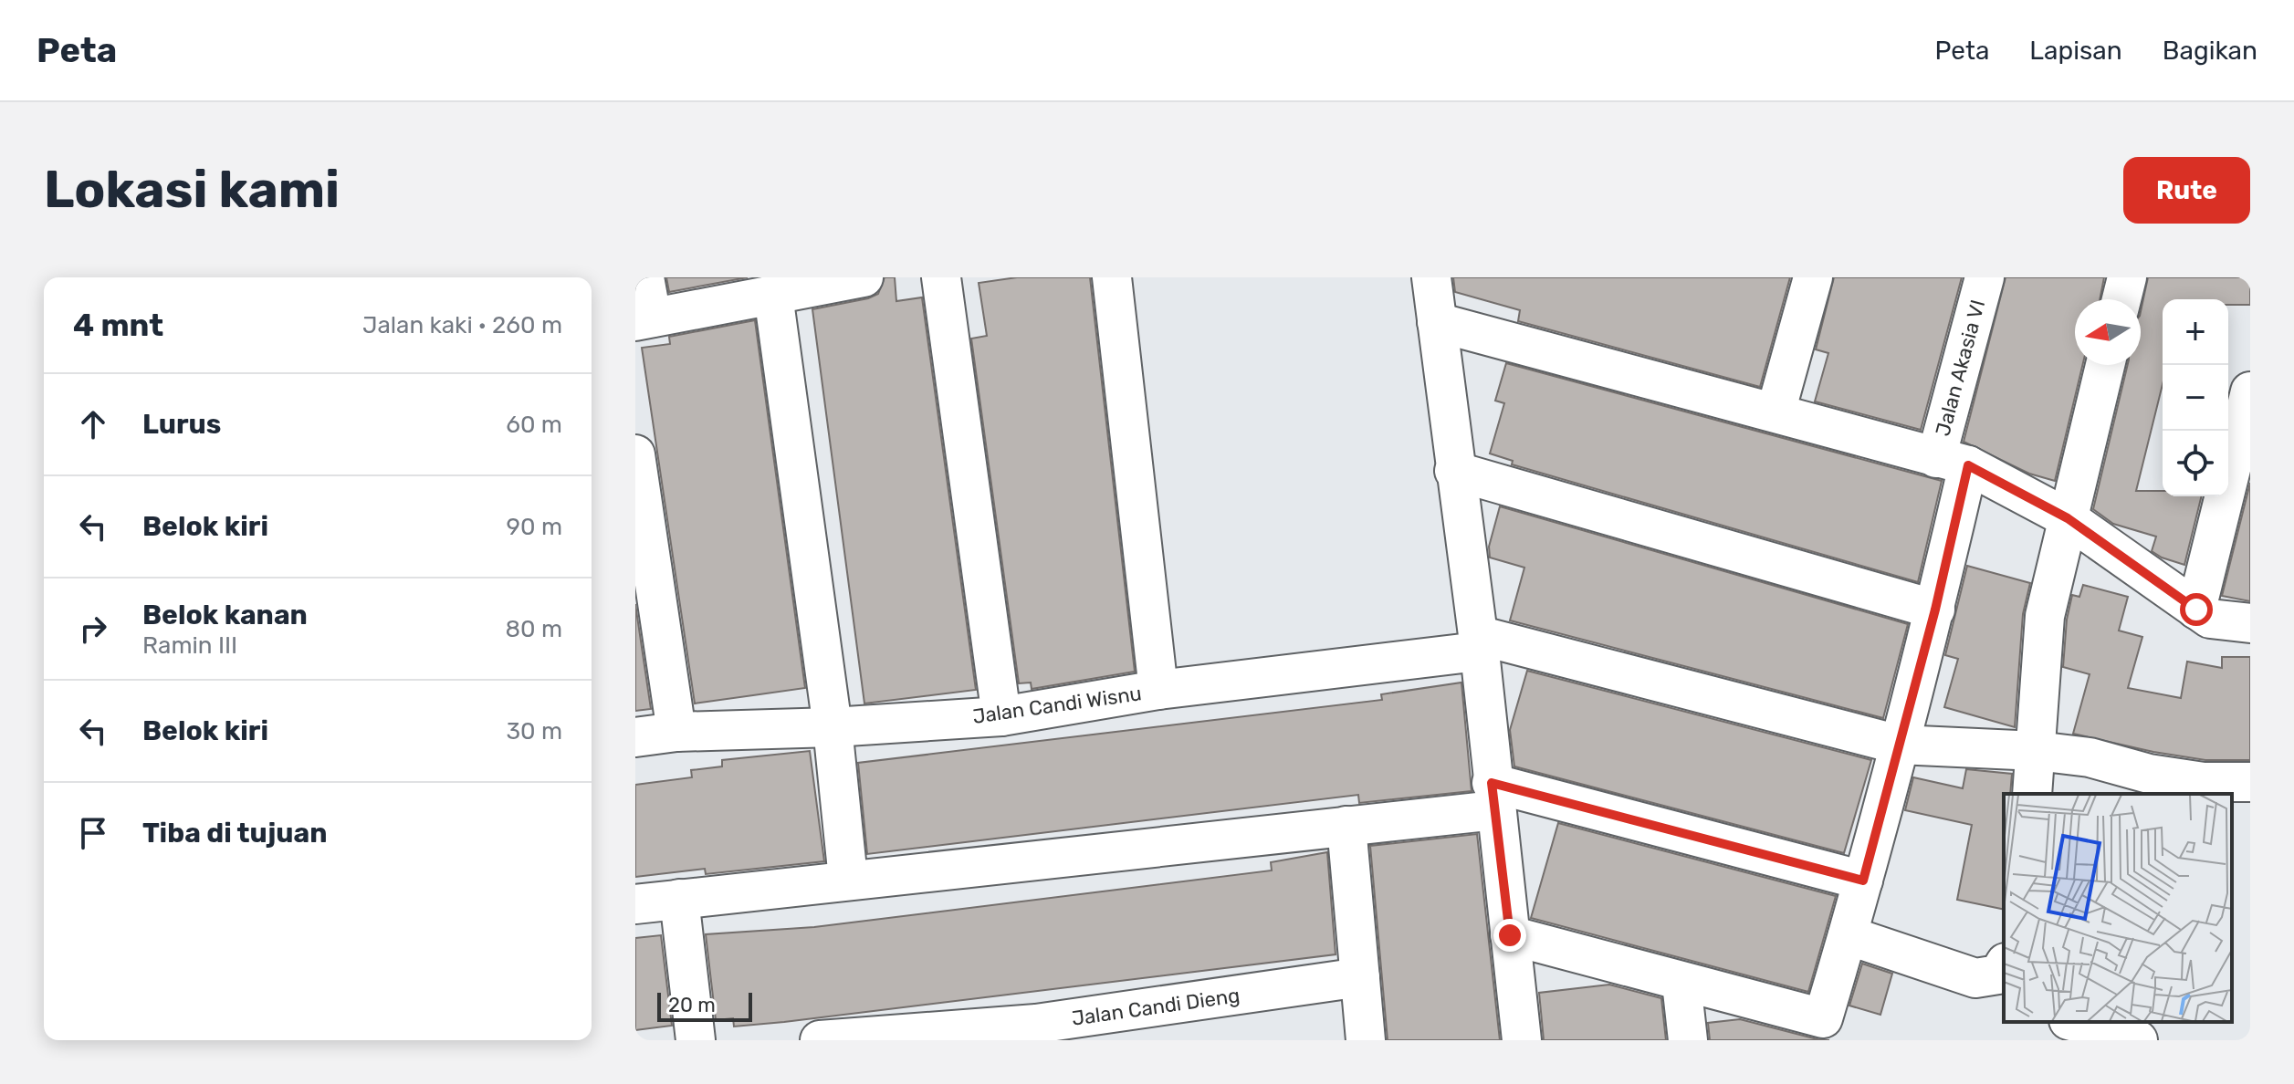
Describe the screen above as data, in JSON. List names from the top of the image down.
{
  "streets": {
    "street": ["Jalan Akasia VI", "Jalan Candi Wisnu", "Jalan Candi Dieng"]
  },
  "scale_bar": "20 m",
  "north": "left",
  "page": {
    "header": "Peta",
    "nav": ["Peta", "Lapisan", "Bagikan"],
    "buttons": "Rute",
    "title": "Lokasi kami",
    "heading": ["4 mnt", "Jalan kaki · 260 m"],
    "map_buttons": ["+", "−"],
    "list": [
      ["Lurus", "60 m"],
      ["Belok kiri", "90 m"],
      ["Belok kanan", "Ramin III", "80 m"],
      ["Belok kiri", "30 m"],
      "Tiba di tujuan"
    ],
    "scale": "20 m"
  }
}
